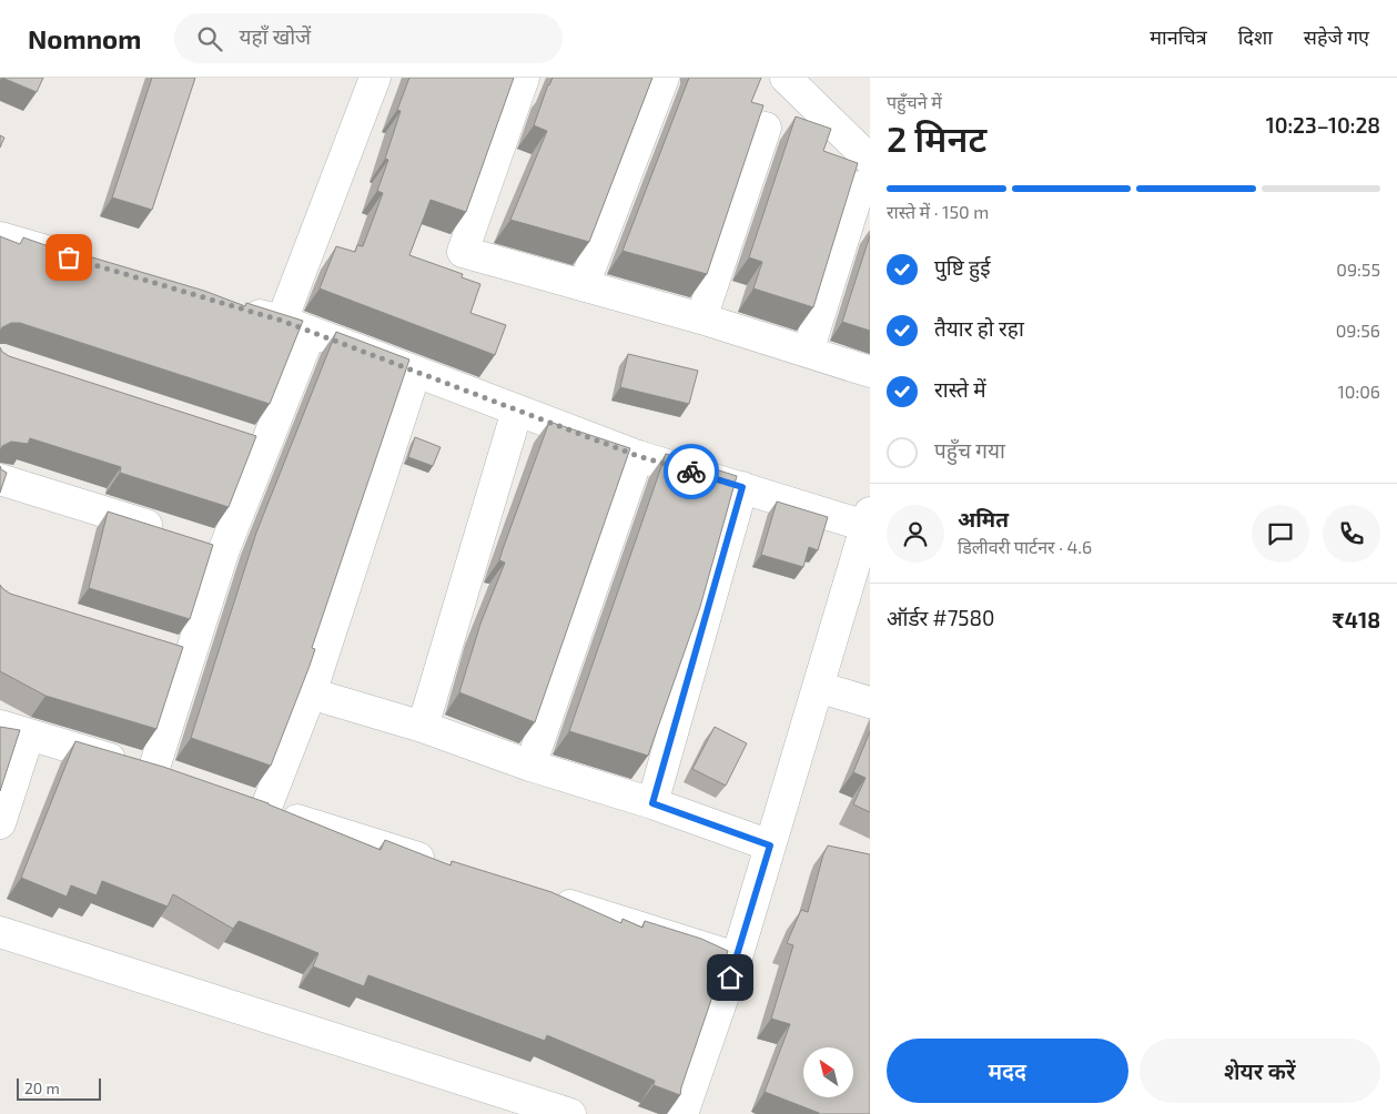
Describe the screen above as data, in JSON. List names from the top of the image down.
{
  "scale_bar": "20 m",
  "north": "top left",
  "page": {
    "header": "Nomnom",
    "search": "यहाँ खोजें",
    "nav": ["मानचित्र", "दिशा", "सहेजे गए"],
    "heading": ["2 मिनट", "पहुँचने में", "10:23–10:28"],
    "panel": [
      "अमित",
      "डिलीवरी पार्टनर · 4.6",
      "ऑर्डर #7580",
      "₹418"
    ],
    "bar": "रास्ते में · 150 m",
    "list": [
      ["पुष्टि हुई", "09:55"],
      ["तैयार हो रहा", "09:56"],
      ["रास्ते में", "10:06"],
      "पहुँच गया"
    ],
    "buttons": ["मदद", "शेयर करें"],
    "scale": "20 m"
  }
}
